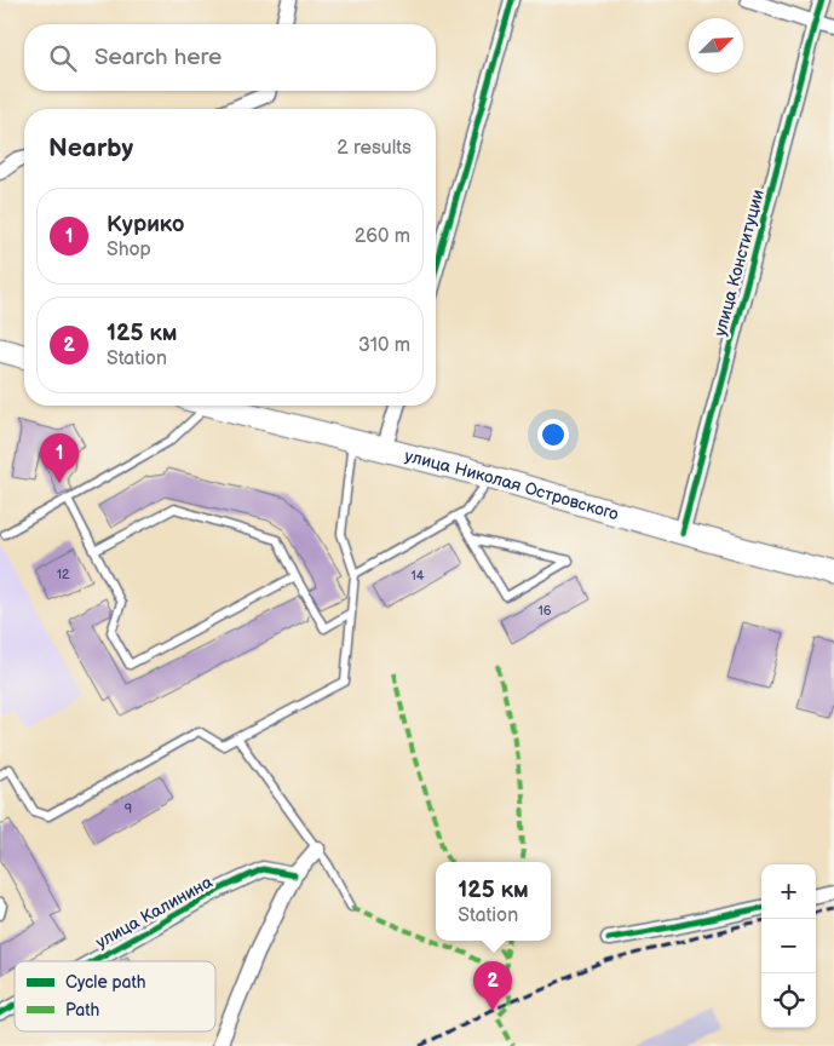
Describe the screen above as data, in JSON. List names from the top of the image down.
{
  "streets": {
    "main road": ["улица Николая Островского"],
    "street": ["улица Конституции", "улица Калинина"]
  },
  "crossings": [
    ["улица Конституции", "улица Николая Островского"]
  ],
  "house_numbers": [
    "12",
    "14",
    "16",
    "9"
  ],
  "legend": ["Cycle path", "Path"],
  "north": "top right",
  "page": {
    "search": "Search here",
    "heading": ["Nearby", "2 results"],
    "list": [
      {
        "mark": "1",
        "name": "Курико",
        "note": "Shop",
        "value": "260 m"
      },
      {
        "mark": "2",
        "name": "125 км",
        "note": "Station",
        "value": "310 m"
      }
    ],
    "pins": ["1", "2"],
    "popup": ["125 км", "Station"],
    "map_buttons": ["+", "−"]
  }
}
